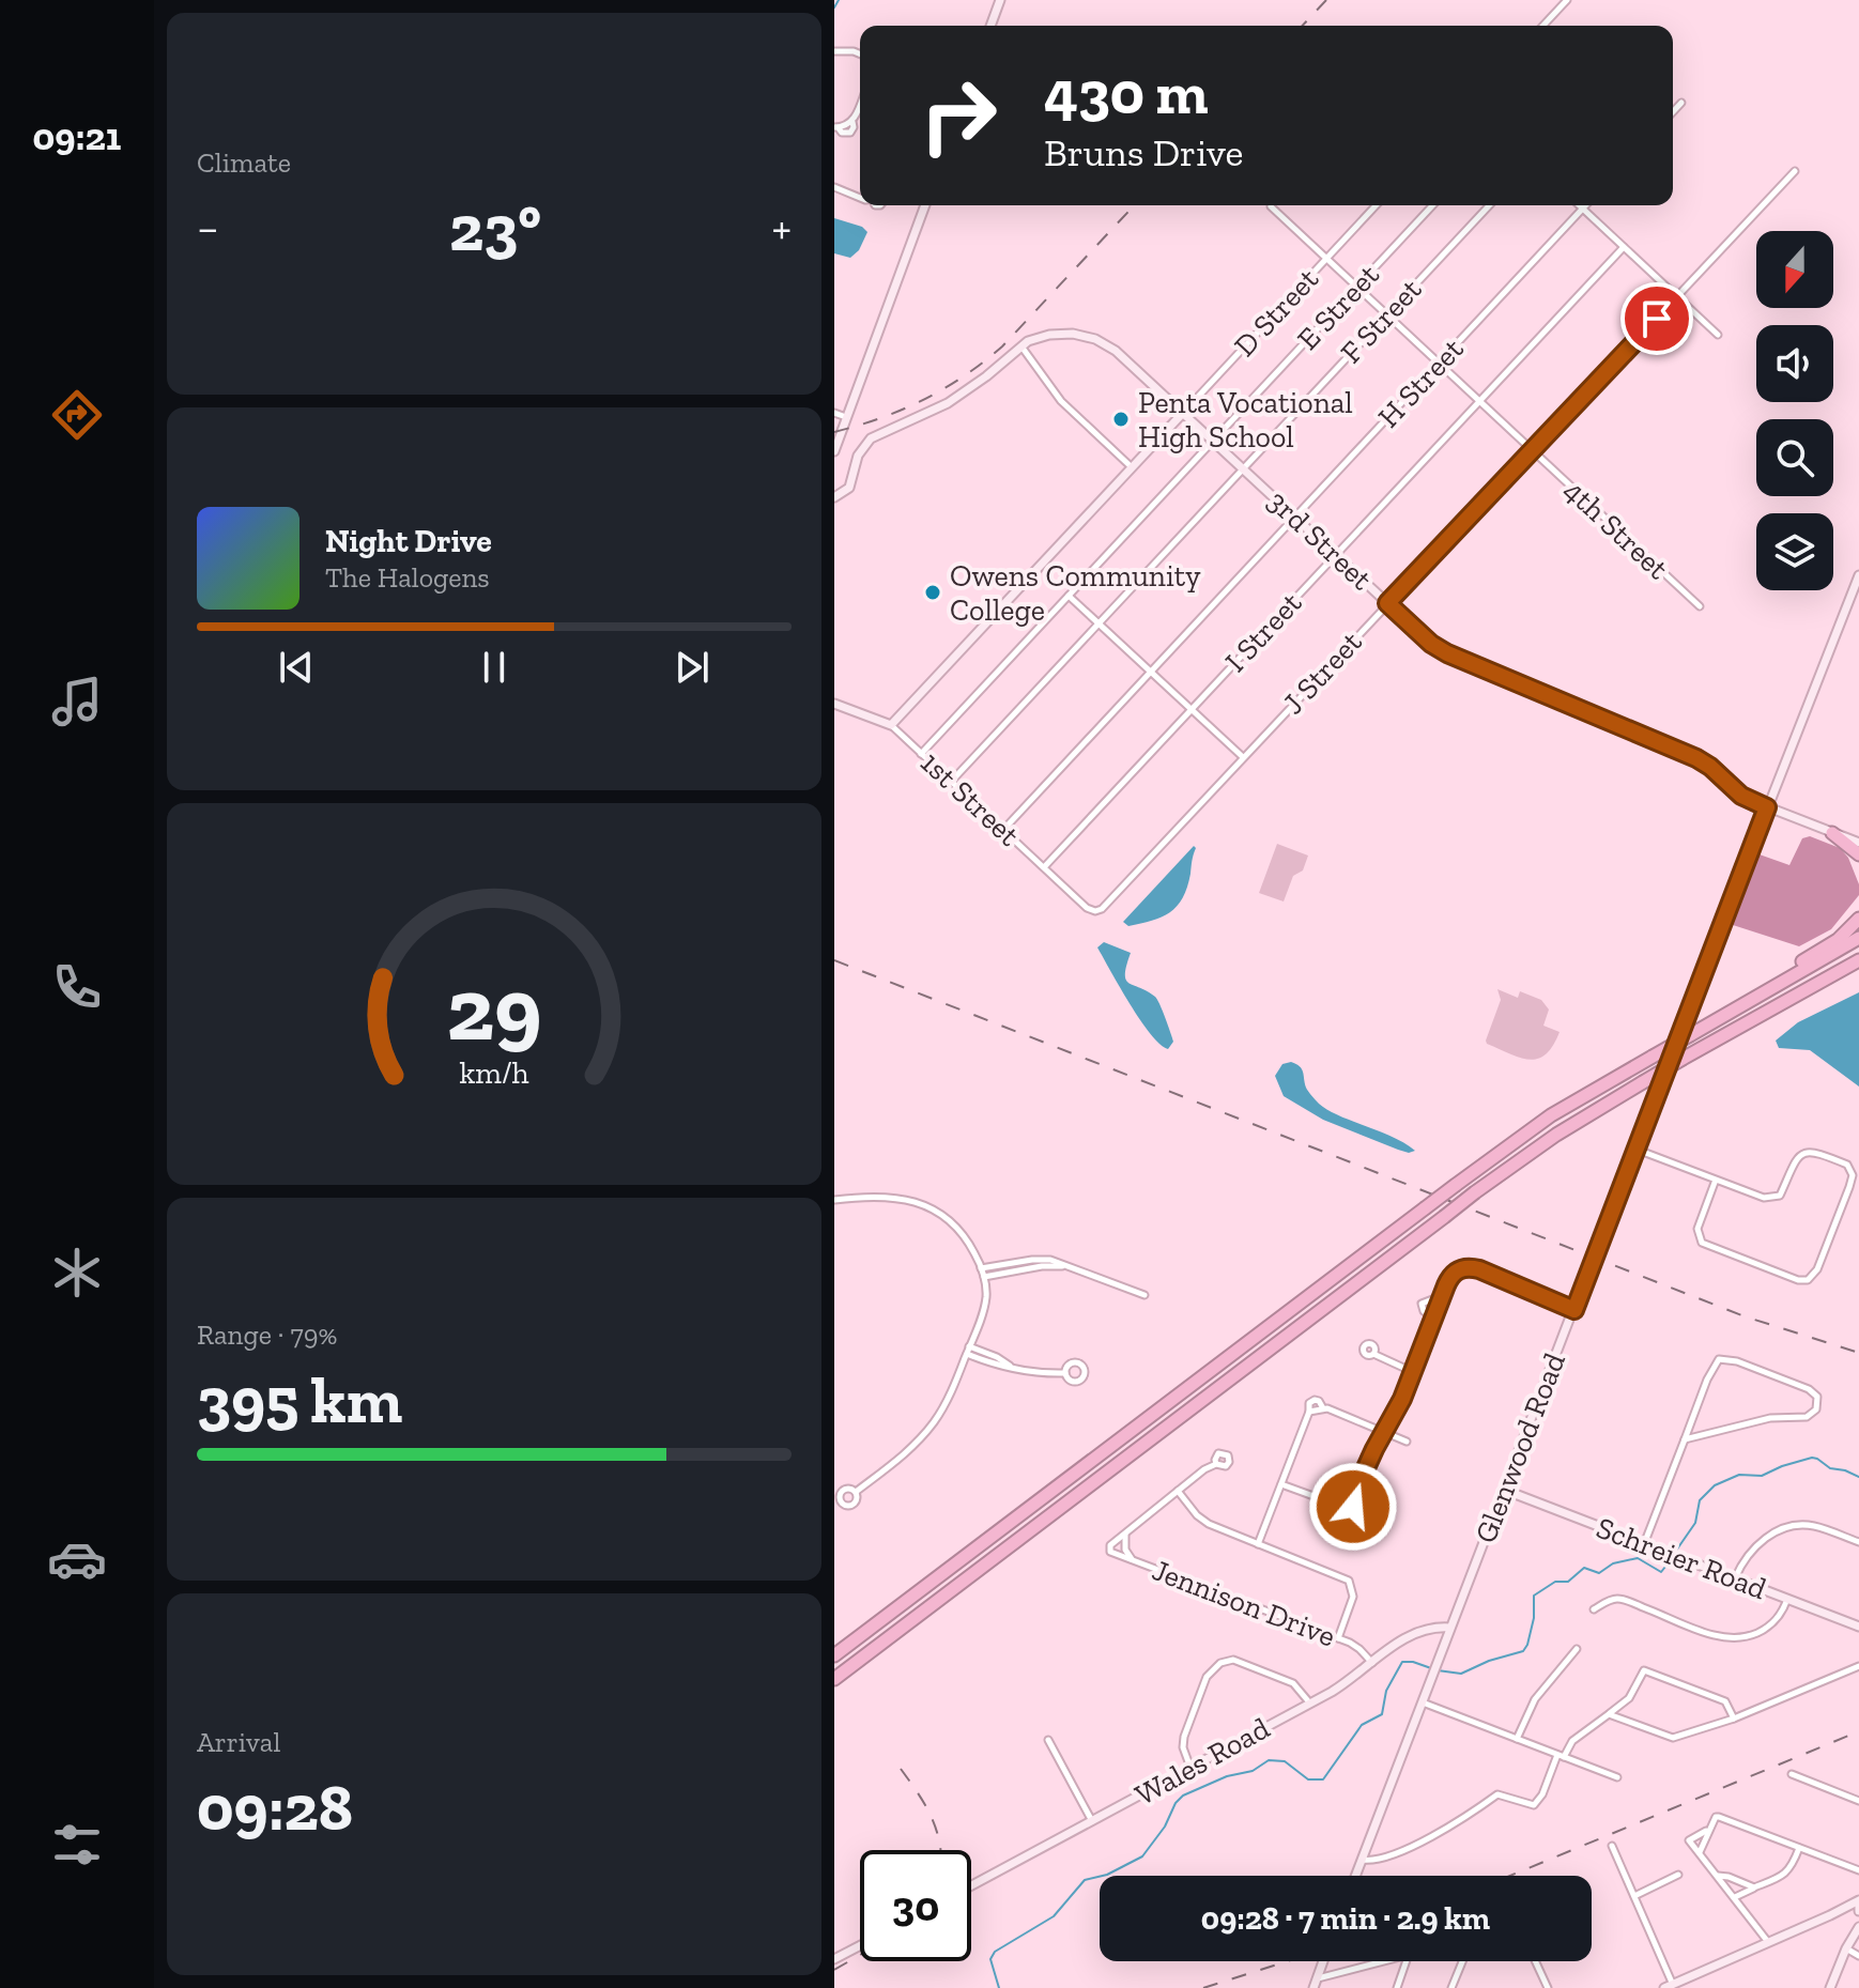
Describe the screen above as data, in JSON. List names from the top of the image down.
{
  "streets": {
    "street": [
      "E Street",
      "D Street",
      "F Street",
      "H Street",
      "4th Street",
      "3rd Street",
      "I Street",
      "J Street",
      "1st Street",
      "Glenwood Road",
      "Schreier Road",
      "Jennison Drive",
      "Wales Road"
    ]
  },
  "crossings": [
    ["E Street", "4th Street"],
    ["E Street", "3rd Street"],
    ["E Street", "1st Street"],
    ["D Street", "4th Street"],
    ["D Street", "3rd Street"],
    ["D Street", "1st Street"],
    ["F Street", "4th Street"],
    ["F Street", "3rd Street"],
    ["F Street", "1st Street"],
    ["H Street", "4th Street"],
    ["H Street", "3rd Street"],
    ["H Street", "1st Street"],
    ["4th Street", "I Street"],
    ["4th Street", "J Street"],
    ["3rd Street", "I Street"],
    ["3rd Street", "J Street"],
    ["3rd Street", "Glenwood Road"],
    ["I Street", "1st Street"],
    ["J Street", "1st Street"],
    ["Glenwood Road", "Schreier Road"],
    ["Glenwood Road", "Wales Road"],
    ["Jennison Drive", "Wales Road"]
  ],
  "places": ["Penta Vocational High School", "Owens Community College"],
  "north": "bottom",
  "page": {
    "tabs": "09:21",
    "tile": [
      "Climate",
      ["Range · 79%", "395 km"],
      ["Arrival", "09:28"]
    ],
    "turn": ["430 m", "Bruns Drive"],
    "heat": ["−", "23°", "+"],
    "song": ["Night Drive", "The Halogens"],
    "limit": "30",
    "trip": "09:28 · 7 min · 2.9 km",
    "gauge": ["29", "km/h"]
  }
}
